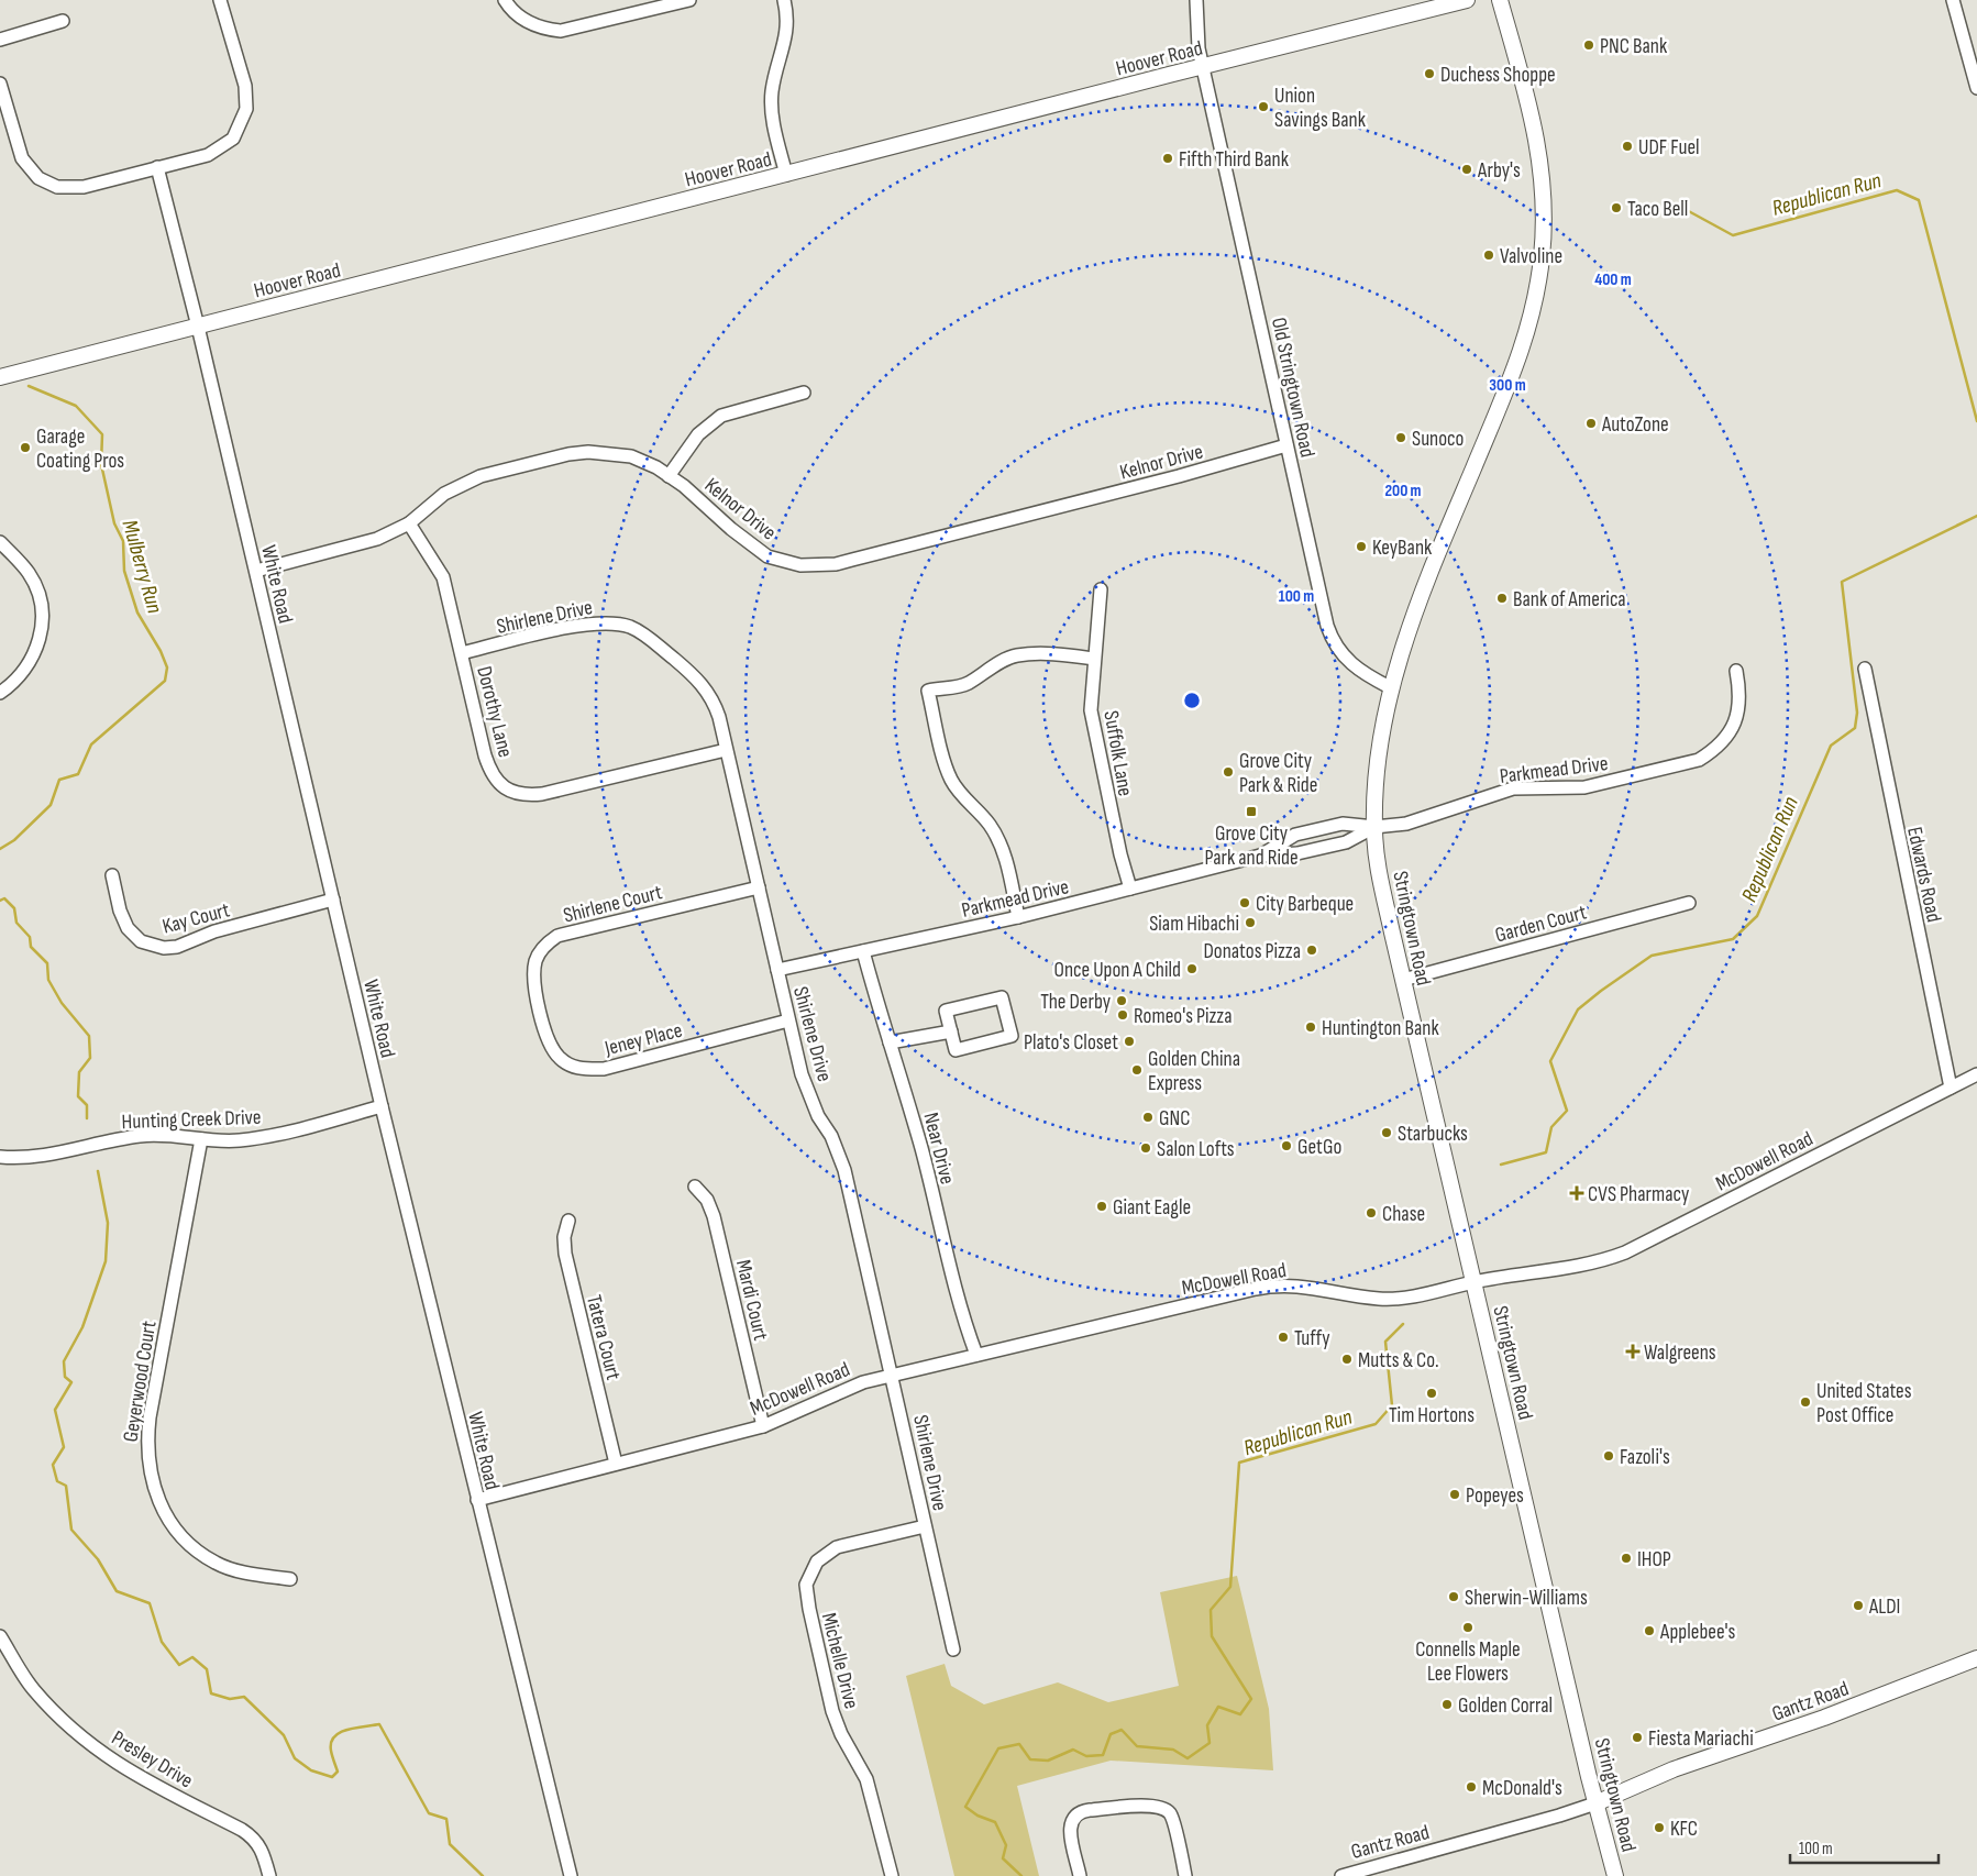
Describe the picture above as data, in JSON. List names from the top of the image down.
{
  "streets": {
    "main road": ["Hoover Road", "Stringtown Road", "Gantz Road"],
    "street": [
      "Old Stringtown Road",
      "Kelnor Drive",
      "White Road",
      "Shirlene Drive",
      "Dorothy Lane",
      "Suffolk Lane",
      "Parkmead Drive",
      "Edwards Road",
      "Shirlene Court",
      "Kay Court",
      "Garden Court",
      "Jeney Place",
      "Hunting Creek Drive",
      "Near Drive",
      "McDowell Road",
      "Mardi Court",
      "Tatera Court",
      "Geyerwood Court",
      "Michelle Drive",
      "Presley Drive"
    ]
  },
  "crossings": [
    ["Hoover Road", "Old Stringtown Road"],
    ["Hoover Road", "White Road"],
    ["Old Stringtown Road", "Kelnor Drive"],
    ["Old Stringtown Road", "Stringtown Road"],
    ["Kelnor Drive", "White Road"],
    ["Kelnor Drive", "Dorothy Lane"],
    ["White Road", "Kay Court"],
    ["White Road", "Hunting Creek Drive"],
    ["White Road", "McDowell Road"],
    ["Shirlene Drive", "Dorothy Lane"],
    ["Shirlene Drive", "Parkmead Drive"],
    ["Shirlene Drive", "Shirlene Court"],
    ["Shirlene Drive", "Jeney Place"],
    ["Shirlene Drive", "McDowell Road"],
    ["Shirlene Drive", "Michelle Drive"],
    ["Suffolk Lane", "Parkmead Drive"],
    ["Parkmead Drive", "Stringtown Road"],
    ["Parkmead Drive", "Near Drive"],
    ["Edwards Road", "McDowell Road"],
    ["Shirlene Court", "Jeney Place"],
    ["Garden Court", "Stringtown Road"],
    ["Stringtown Road", "McDowell Road"],
    ["Stringtown Road", "Gantz Road"],
    ["Hunting Creek Drive", "Geyerwood Court"],
    ["Near Drive", "McDowell Road"],
    ["McDowell Road", "Mardi Court"],
    ["McDowell Road", "Tatera Court"]
  ],
  "water": ["Republican Run", "Mulberry Run"],
  "places": {
    "other": [
      "PNC Bank",
      "Duchess Shoppe",
      "Union Savings Bank",
      "UDF Fuel",
      "Fifth Third Bank",
      "Arby's",
      "Taco Bell",
      "Valvoline",
      "AutoZone",
      "Sunoco",
      "Garage Coating Pros",
      "KeyBank",
      "Bank of America",
      "Grove City Park & Ride",
      "City Barbeque",
      "Siam Hibachi",
      "Donatos Pizza",
      "Once Upon A Child",
      "The Derby",
      "Romeo's Pizza",
      "Huntington Bank",
      "Plato's Closet",
      "Golden China Express",
      "GNC",
      "Starbucks",
      "GetGo",
      "Salon Lofts",
      "Giant Eagle",
      "Chase",
      "Tuffy",
      "Mutts & Co.",
      "Tim Hortons",
      "United States Post Office",
      "Fazoli's",
      "Popeyes",
      "IHOP",
      "Sherwin-Williams",
      "ALDI",
      "Connells Maple Lee Flowers",
      "Applebee's",
      "Golden Corral",
      "Fiesta Mariachi",
      "McDonald's",
      "KFC"
    ],
    "transit": ["Grove City Park and Ride"],
    "health": ["CVS Pharmacy", "Walgreens"]
  },
  "scale_bar": "100 m",
  "rings": [
    "400 m",
    "300 m",
    "200 m",
    "100 m"
  ]
}
